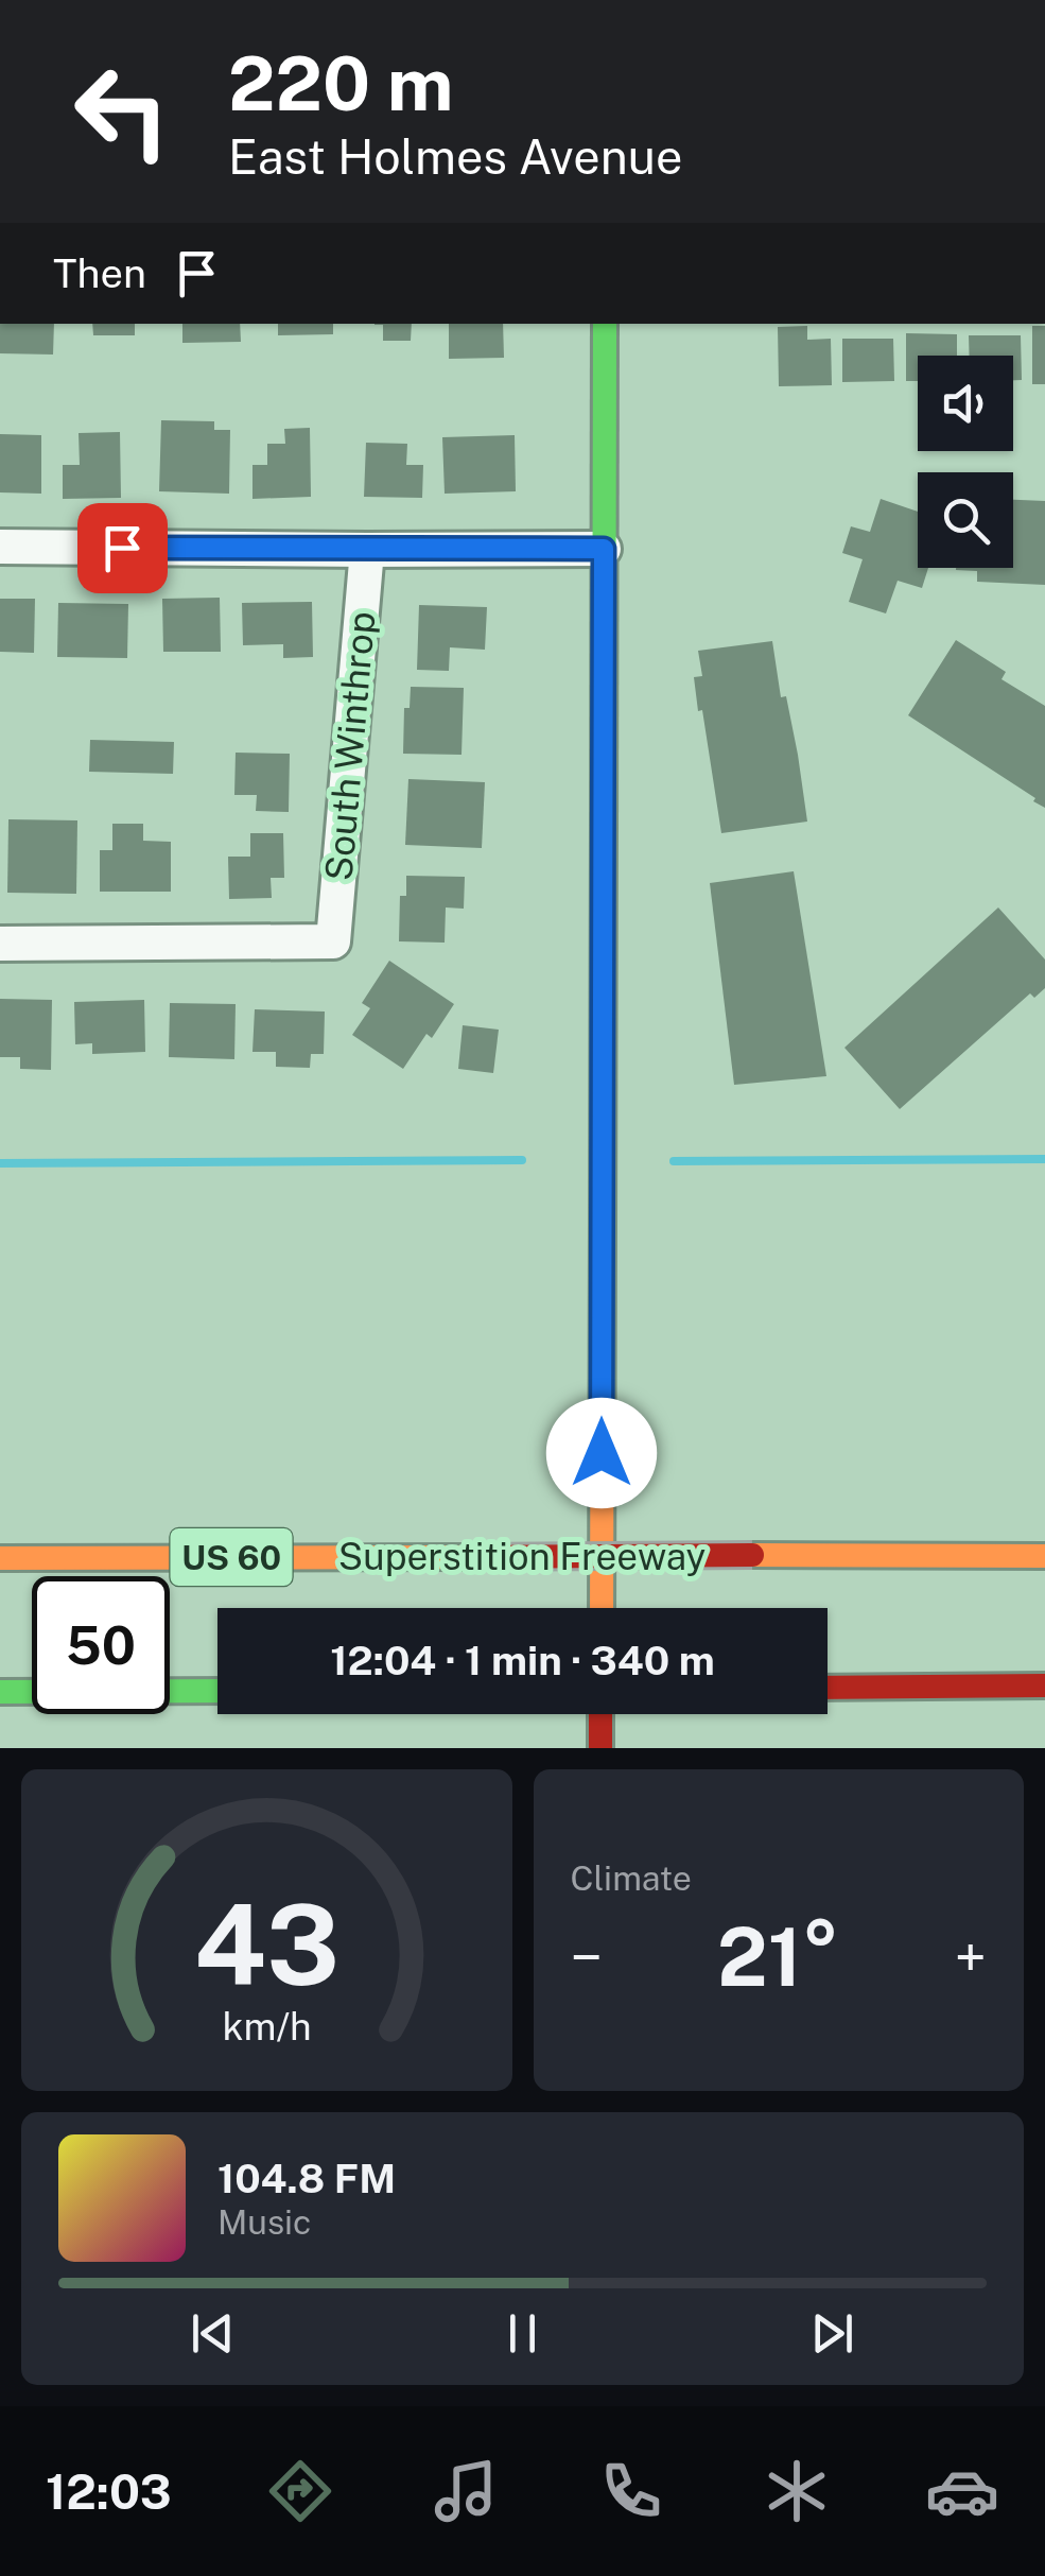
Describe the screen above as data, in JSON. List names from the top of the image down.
{
  "streets": {
    "main road": ["Superstition Freeway", "US 60"],
    "street": ["South Winthrop"]
  },
  "page": {
    "turn": ["220 m", "East Holmes Avenue"],
    "then": "Then",
    "limit": "50",
    "trip": "12:04 · 1 min · 340 m",
    "tile": "Climate",
    "heat": ["−", "21°", "+"],
    "song": ["104.8 FM", "Music"],
    "tabs": "12:03",
    "gauge": ["43", "km/h"]
  }
}
